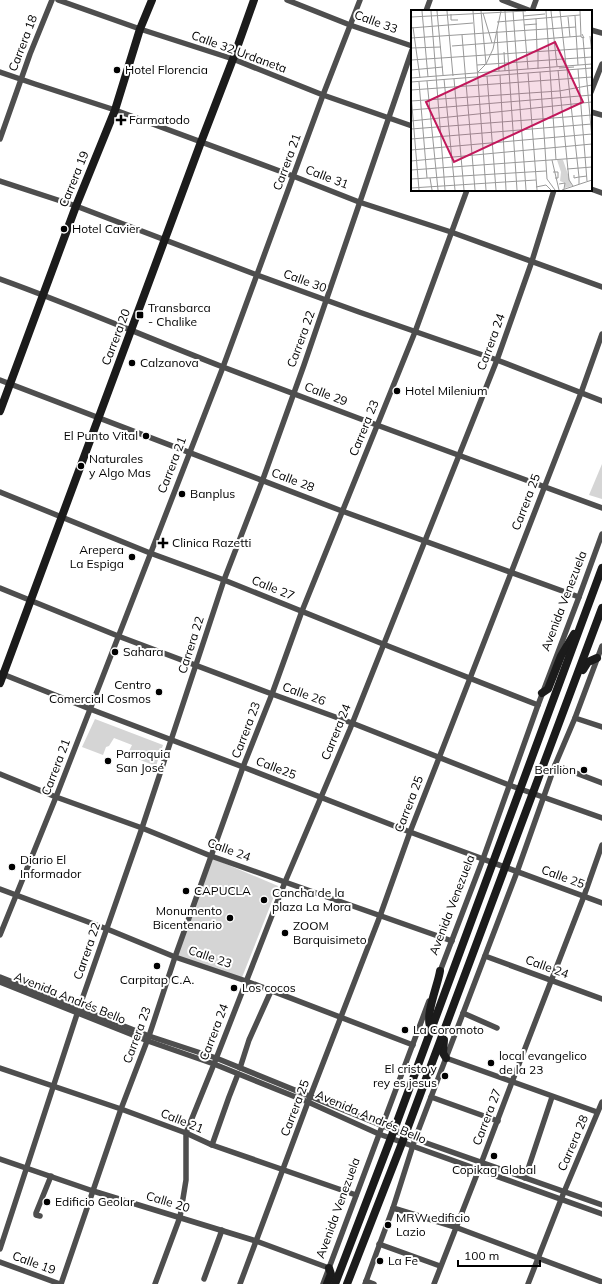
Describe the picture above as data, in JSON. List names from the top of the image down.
{
  "streets": {
    "street": [
      "Calle 33",
      "Carrera 18",
      "Calle 32 Urdaneta",
      "Carrera 21",
      "Calle 31",
      "Carrera 19",
      "Calle 30",
      "Carrera 20",
      "Carrera 22",
      "Carrera 24",
      "Calle 29",
      "Carrera 23",
      "Calle 28",
      "Carrera 25",
      "Calle 27",
      "Avenida Venezuela",
      "Calle 26",
      "Calle25",
      "Calle 24",
      "Calle 25",
      "Calle 23",
      "Avenida Andrés Bello",
      "Carrera 27",
      "Calle 21",
      "Carrera 28",
      "Calle 20",
      "Calle 19"
    ]
  },
  "crossings": [
    ["Calle 33", "Carrera 21"],
    ["Carrera 18", "Calle 31"],
    ["Calle 32 Urdaneta", "Carrera 21"],
    ["Calle 32 Urdaneta", "Carrera 19"],
    ["Calle 32 Urdaneta", "Carrera 20"],
    ["Calle 32 Urdaneta", "Carrera 22"],
    ["Carrera 21", "Calle 31"],
    ["Carrera 21", "Calle 30"],
    ["Carrera 21", "Calle 29"],
    ["Carrera 21", "Calle 28"],
    ["Carrera 21", "Calle 27"],
    ["Carrera 21", "Calle 26"],
    ["Carrera 21", "Calle25"],
    ["Carrera 21", "Calle 24"],
    ["Carrera 21", "Calle 23"],
    ["Calle 31", "Carrera 19"],
    ["Calle 31", "Carrera 20"],
    ["Calle 31", "Carrera 22"],
    ["Calle 31", "Carrera 24"],
    ["Calle 31", "Carrera 23"],
    ["Carrera 19", "Calle 30"],
    ["Carrera 19", "Calle 29"],
    ["Carrera 19", "Calle 28"],
    ["Calle 30", "Carrera 20"],
    ["Calle 30", "Carrera 22"],
    ["Calle 30", "Carrera 24"],
    ["Calle 30", "Carrera 23"],
    ["Calle 30", "Carrera 25"],
    ["Carrera 20", "Calle 29"],
    ["Carrera 20", "Calle 28"],
    ["Carrera 20", "Calle 27"],
    ["Carrera 20", "Calle 26"],
    ["Carrera 20", "Calle25"],
    ["Carrera 22", "Calle 29"],
    ["Carrera 22", "Calle 28"],
    ["Carrera 22", "Calle 27"],
    ["Carrera 22", "Calle 26"],
    ["Carrera 22", "Calle25"],
    ["Carrera 22", "Calle 24"],
    ["Carrera 22", "Calle 23"],
    ["Carrera 22", "Avenida Andrés Bello"],
    ["Carrera 22", "Calle 21"],
    ["Carrera 22", "Calle 20"],
    ["Carrera 24", "Calle 29"],
    ["Carrera 24", "Calle 28"],
    ["Carrera 24", "Calle 27"],
    ["Carrera 24", "Calle 26"],
    ["Carrera 24", "Calle25"],
    ["Carrera 24", "Calle 24"],
    ["Carrera 24", "Calle 23"],
    ["Carrera 24", "Avenida Andrés Bello"],
    ["Carrera 24", "Calle 21"],
    ["Carrera 24", "Calle 20"],
    ["Calle 29", "Carrera 23"],
    ["Calle 29", "Carrera 25"],
    ["Carrera 23", "Calle 28"],
    ["Carrera 23", "Calle 27"],
    ["Carrera 23", "Calle 26"],
    ["Carrera 23", "Calle25"],
    ["Carrera 23", "Calle 24"],
    ["Carrera 23", "Calle 23"],
    ["Carrera 23", "Avenida Andrés Bello"],
    ["Carrera 23", "Calle 21"],
    ["Carrera 23", "Calle 20"],
    ["Carrera 23", "Calle 19"],
    ["Calle 28", "Carrera 25"],
    ["Calle 28", "Avenida Venezuela"],
    ["Carrera 25", "Calle 27"],
    ["Carrera 25", "Calle 26"],
    ["Carrera 25", "Calle25"],
    ["Carrera 25", "Calle 24"],
    ["Carrera 25", "Calle 23"],
    ["Carrera 25", "Avenida Andrés Bello"],
    ["Carrera 25", "Calle 21"],
    ["Carrera 25", "Calle 20"],
    ["Calle 27", "Avenida Venezuela"],
    ["Avenida Venezuela", "Calle 26"],
    ["Avenida Venezuela", "Calle25"],
    ["Avenida Venezuela", "Calle 24"],
    ["Avenida Venezuela", "Calle 25"],
    ["Avenida Venezuela", "Calle 23"],
    ["Avenida Venezuela", "Avenida Andrés Bello"],
    ["Avenida Venezuela", "Calle 21"],
    ["Avenida Venezuela", "Calle 20"],
    ["Calle25", "Calle 25"],
    ["Calle 24", "Carrera 27"],
    ["Calle 25", "Carrera 27"],
    ["Avenida Andrés Bello", "Carrera 27"],
    ["Avenida Andrés Bello", "Carrera 28"]
  ],
  "places": {
    "other": [
      "Hotel Florencia",
      "Hotel Cavier",
      "Calzanova",
      "Hotel Milenium",
      "El Punto Vital",
      "Naturales y Algo Mas",
      "Banplus",
      "Arepera La Espiga",
      "Sahara",
      "Centro Comercial Cosmos",
      "Parroquia San José",
      "Berilion",
      "Diario El Informador",
      "CAPUCLA",
      "Cancha de la plaza La Mora",
      "Monumento Bicentenario",
      "ZOOM Barquisimeto",
      "Carpitap C.A.",
      "Los cocos",
      "La Coromoto",
      "local evangelico de la 23",
      "El cristo y rey es jesus",
      "Copikag Global",
      "Edificio Geolar",
      "MRW edificio Lazio",
      "La Fe"
    ],
    "health": ["Farmatodo", "Clinica Razetti"],
    "transit": ["Transbarca - Chalike"]
  },
  "scale_bar": "100 m"
}
